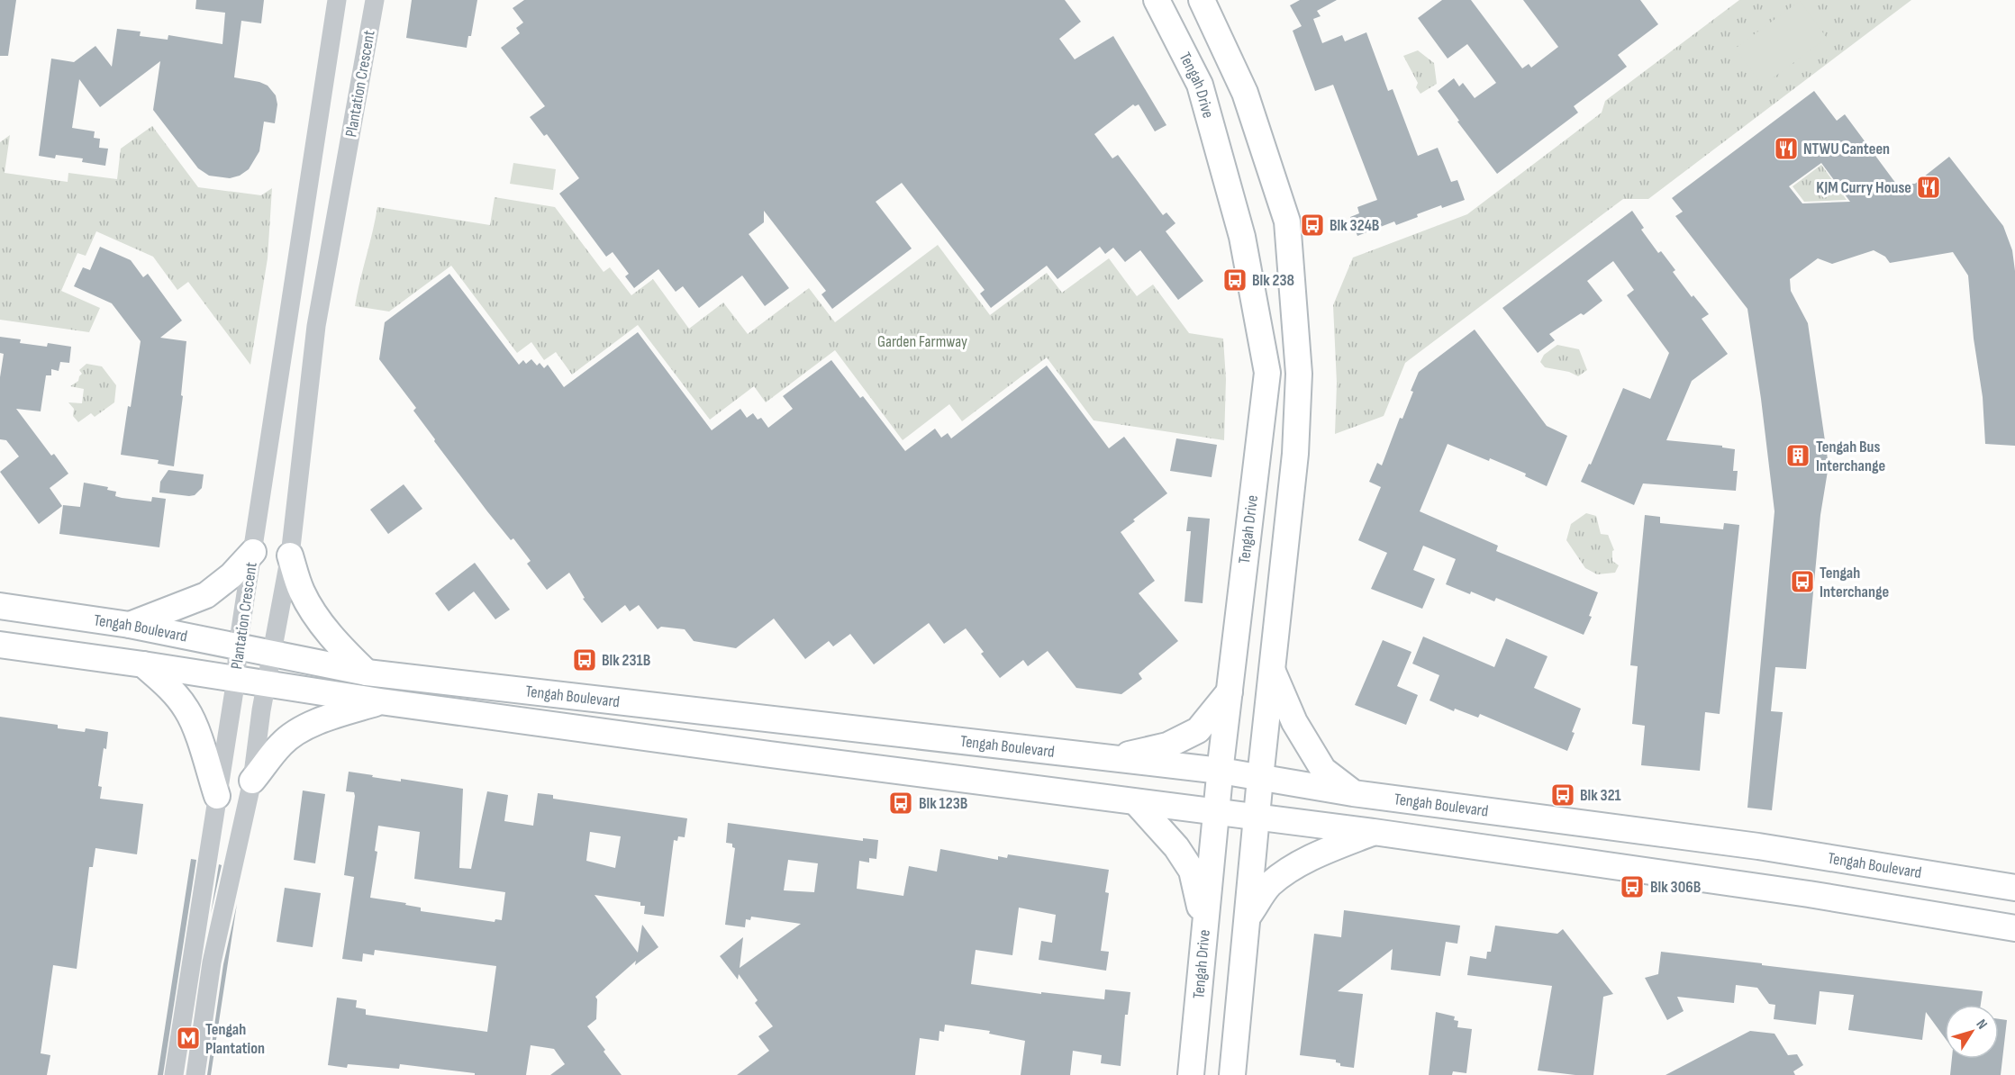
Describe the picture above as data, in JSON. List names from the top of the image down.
{
  "streets": {
    "main road": ["Tengah Drive", "Tengah Boulevard"],
    "street": ["Plantation Crescent"]
  },
  "crossings": [
    ["Plantation Crescent", "Tengah Boulevard"],
    ["Tengah Drive", "Tengah Boulevard"]
  ],
  "parks": ["Garden Farmway"],
  "places": {
    "restaurant": ["NTWU Canteen", "KJM Curry House"],
    "bus stop": [
      "Blk 324B",
      "Blk 238",
      "Tengah Interchange",
      "Blk 231B",
      "Blk 321",
      "Blk 123B",
      "Blk 306B"
    ],
    "building": ["Tengah Bus Interchange"],
    "metro station": ["Tengah Plantation"]
  },
  "north": "top right"
}
